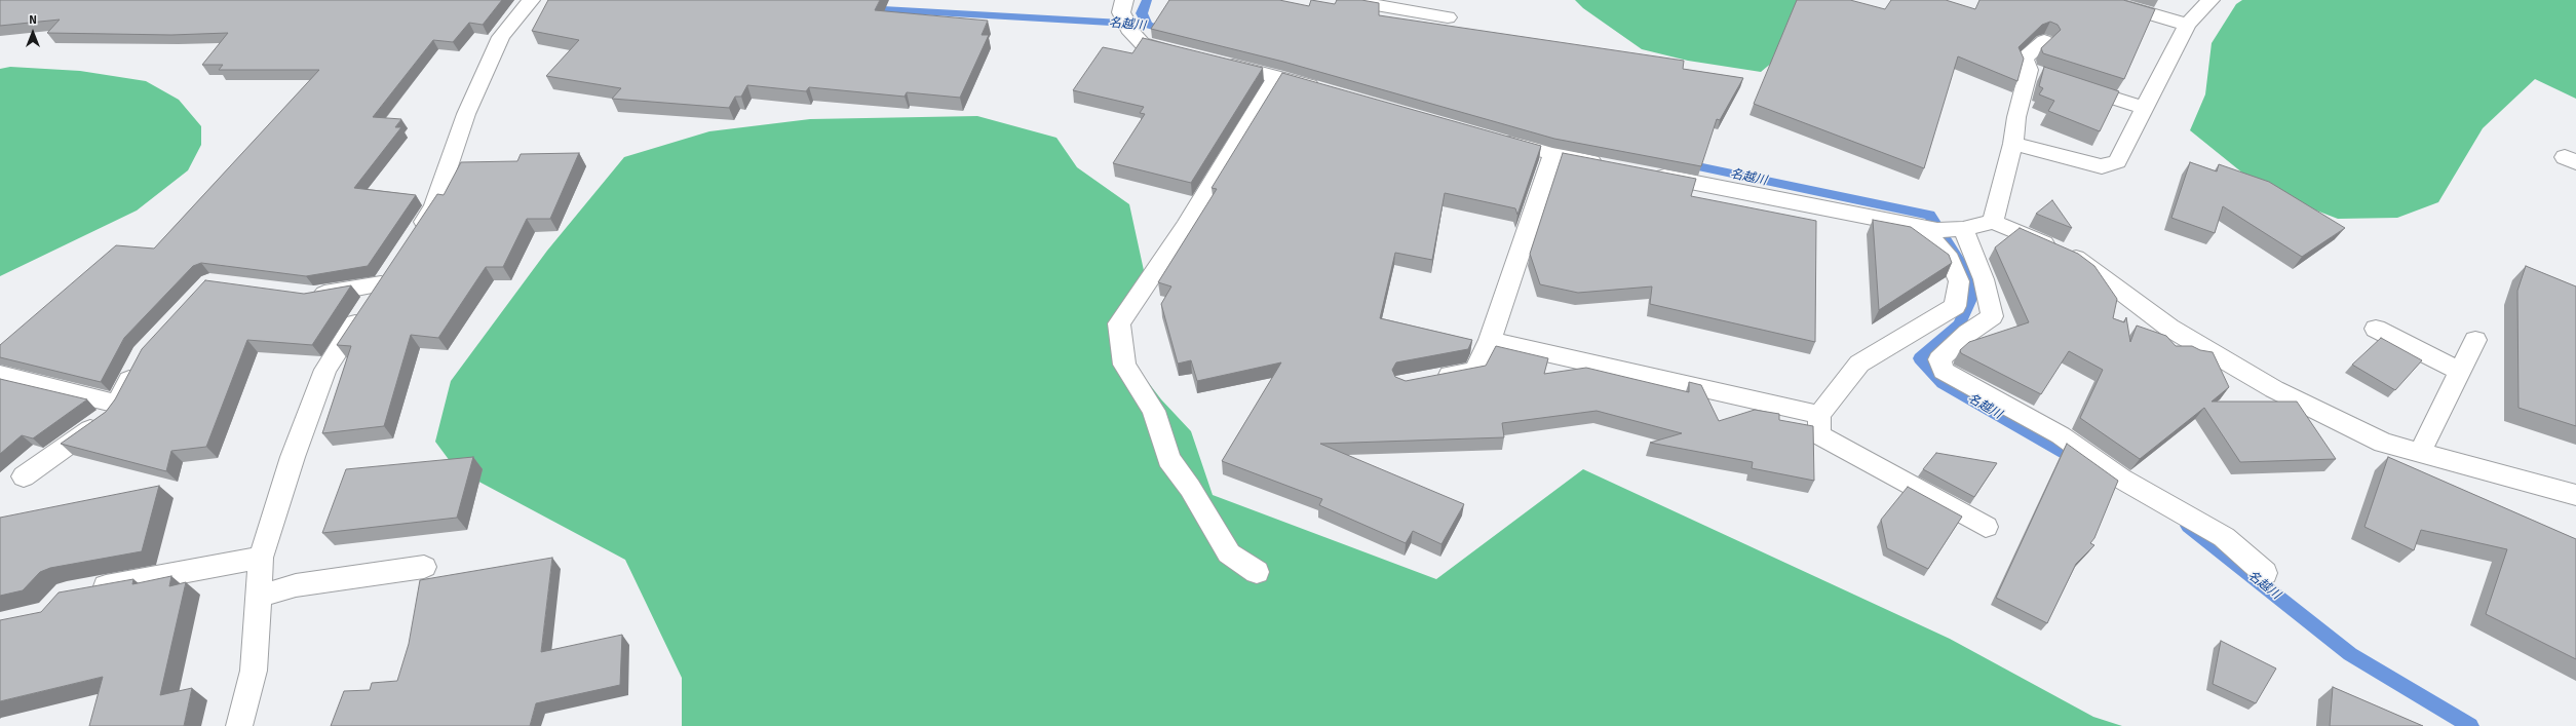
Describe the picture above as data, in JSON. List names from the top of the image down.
{
  "water": ["名越川"],
  "north": "top"
}
